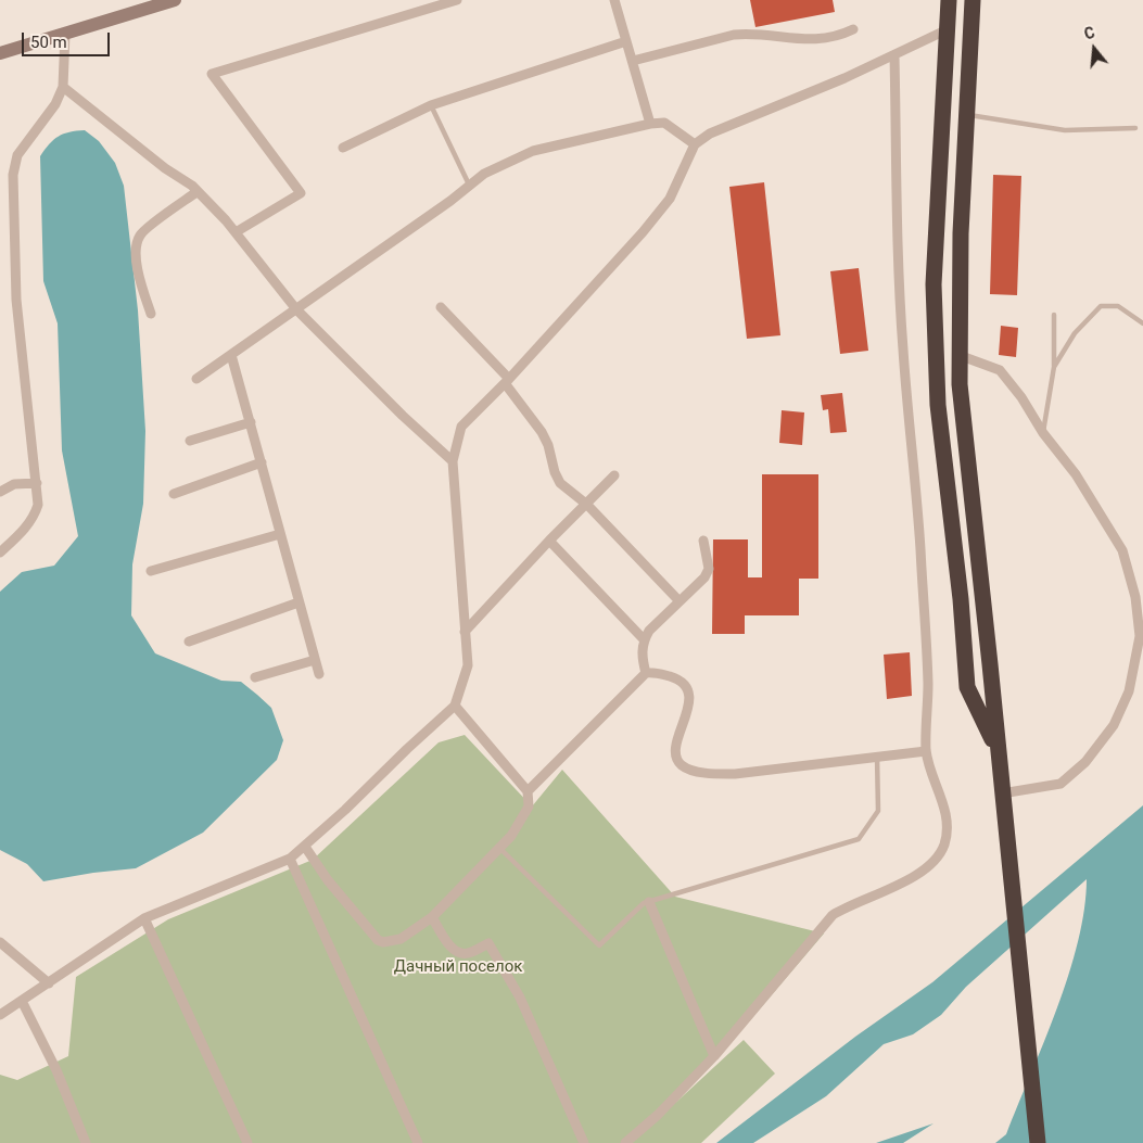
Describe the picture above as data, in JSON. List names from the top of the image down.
{
  "parks": ["Дачный поселок"],
  "scale_bar": "50 m",
  "north": "top"
}
